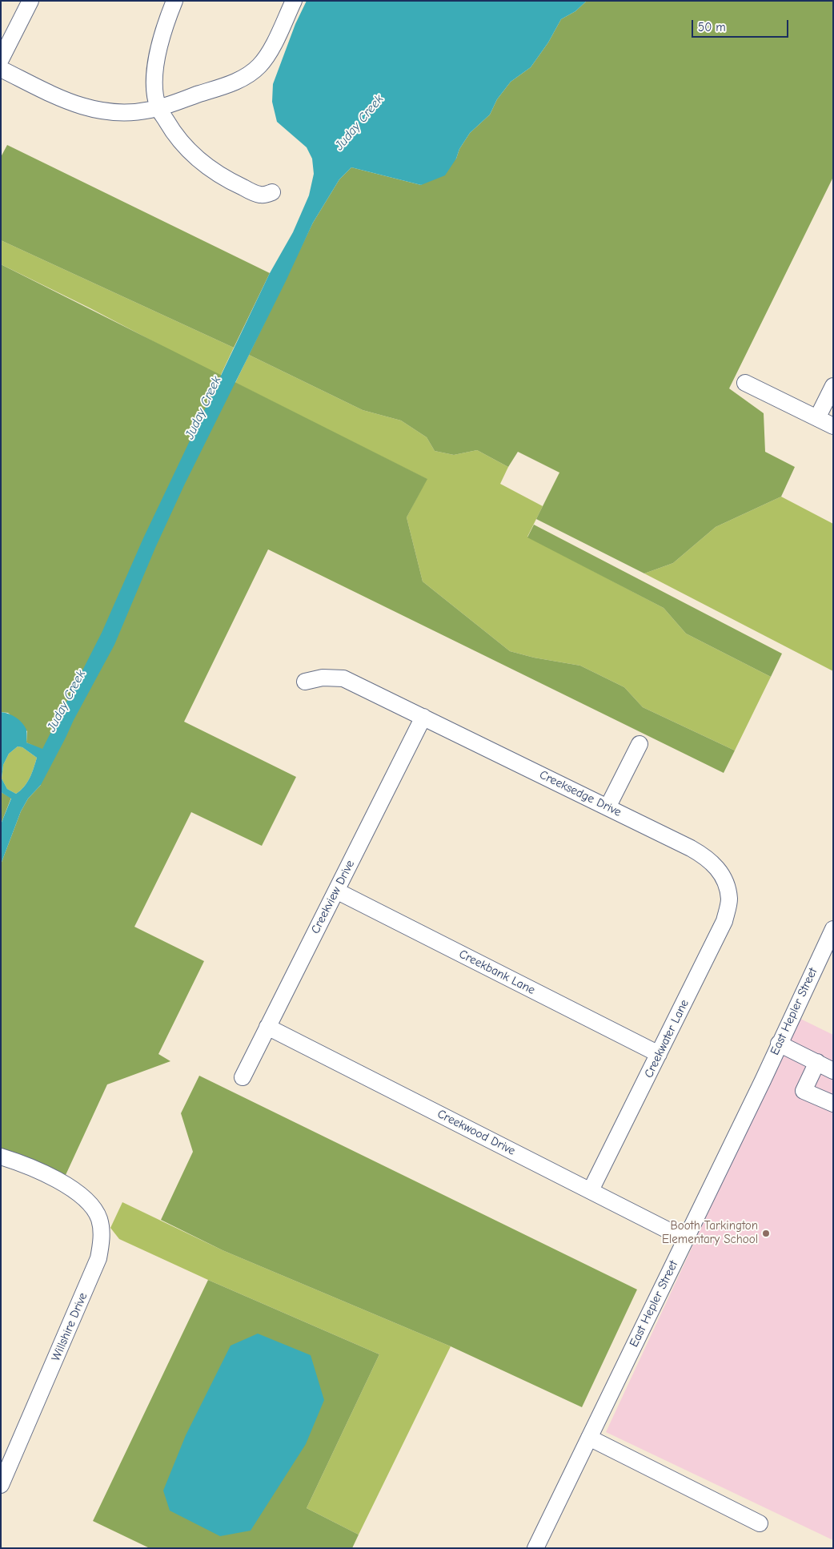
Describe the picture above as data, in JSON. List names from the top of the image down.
{
  "streets": {
    "street": [
      "Creeksedge Drive",
      "Creekview Drive",
      "Creekbank Lane",
      "East Hepler Street",
      "Creekwater Lane",
      "Creekwood Drive",
      "Willshire Drive"
    ]
  },
  "crossings": [
    ["Creeksedge Drive", "Creekview Drive"],
    ["Creeksedge Drive", "Creekwater Lane"],
    ["Creekview Drive", "Creekbank Lane"],
    ["Creekview Drive", "Creekwood Drive"],
    ["Creekbank Lane", "Creekwater Lane"],
    ["East Hepler Street", "Creekwood Drive"],
    ["Creekwater Lane", "Creekwood Drive"]
  ],
  "water": ["Juday Creek"],
  "places": ["Booth Tarkington Elementary School"],
  "scale_bar": "50 m"
}
